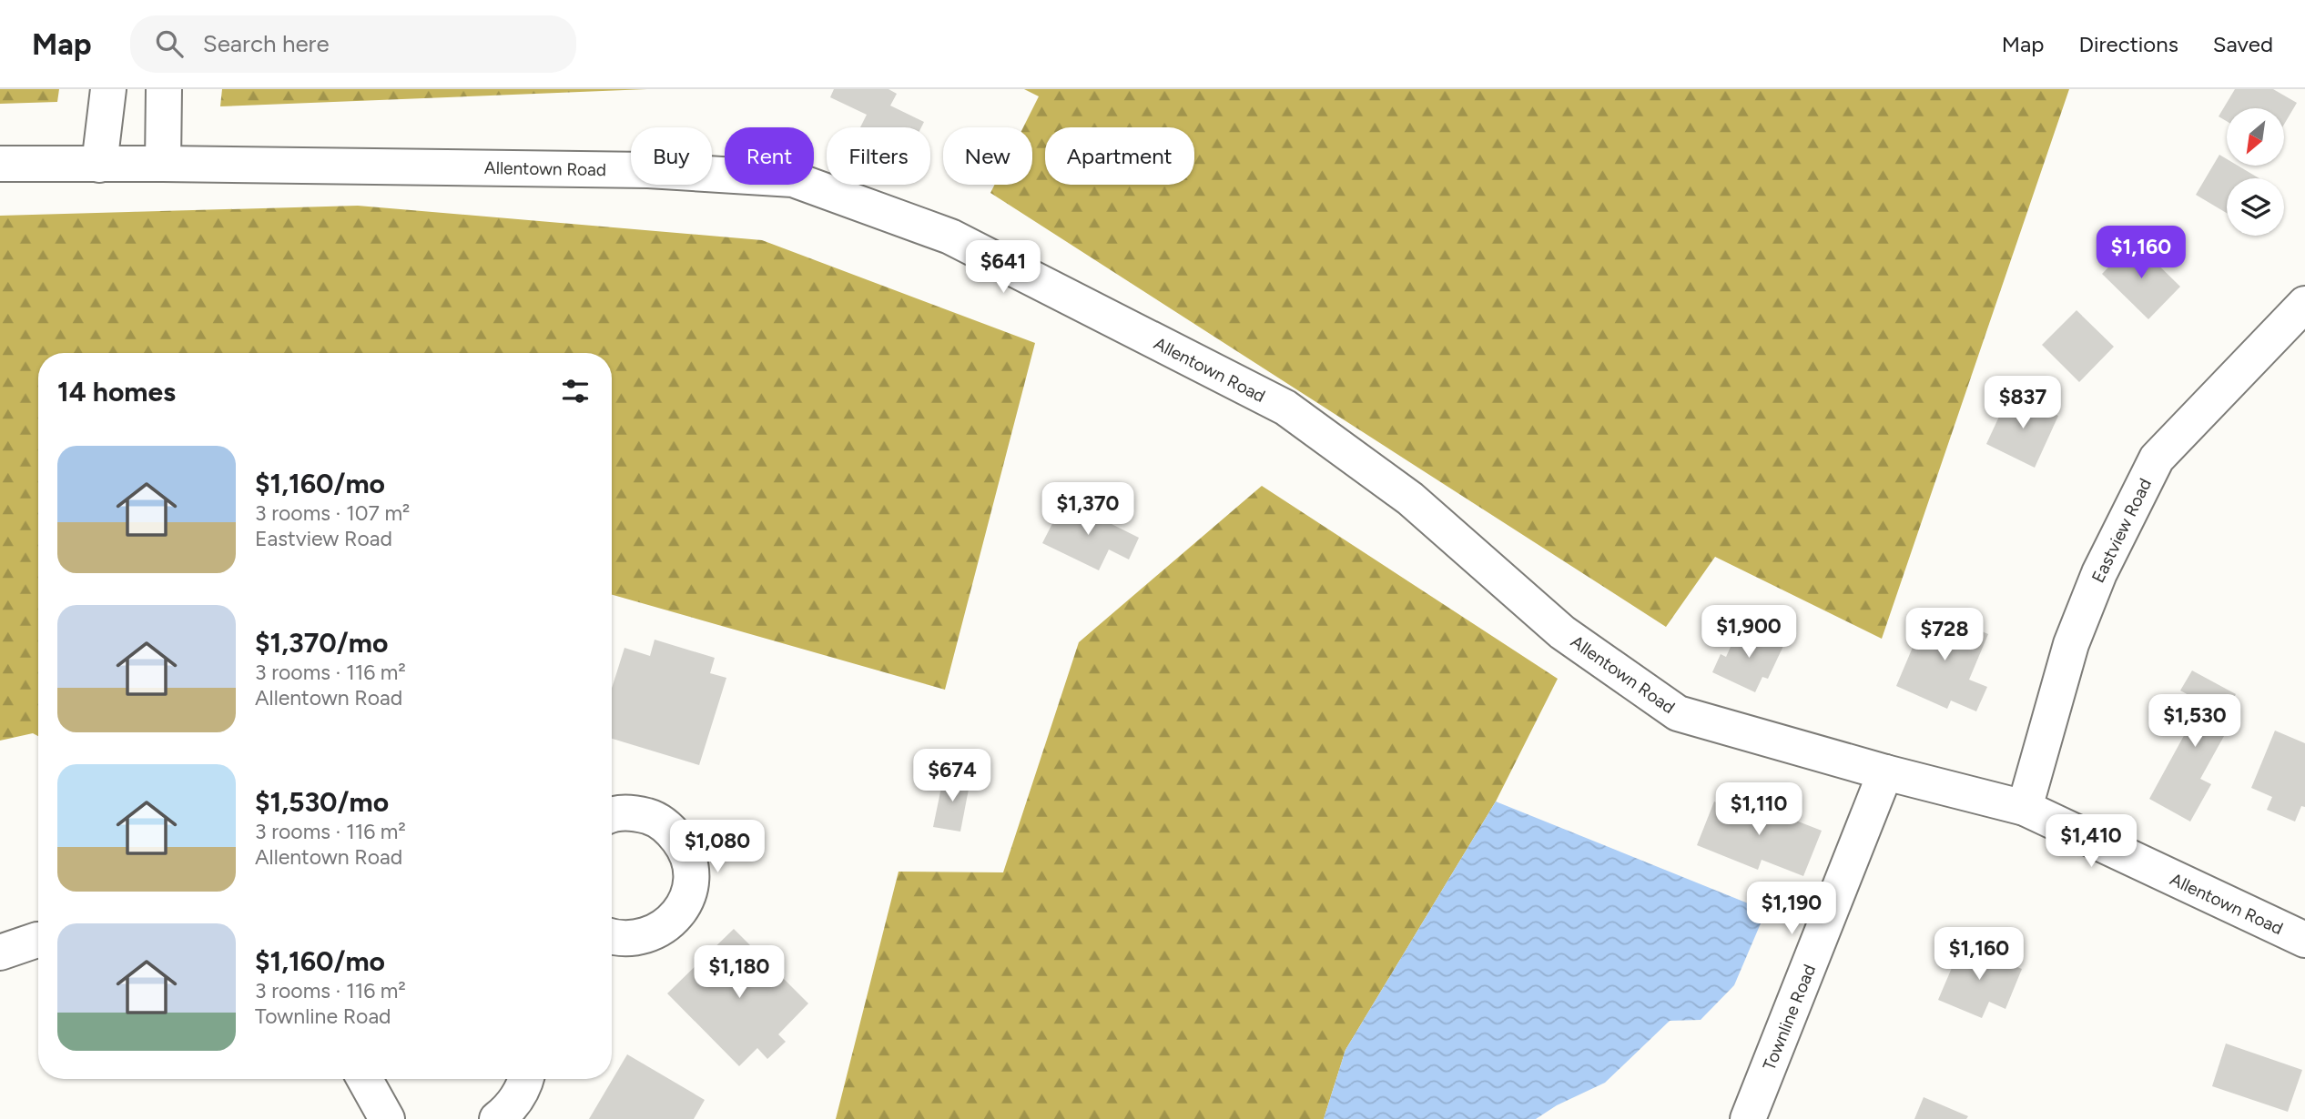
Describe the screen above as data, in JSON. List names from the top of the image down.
{
  "streets": {
    "street": ["Allentown Road", "Eastview Road", "Townline Road"]
  },
  "crossings": [
    ["Allentown Road", "Eastview Road"],
    ["Allentown Road", "Townline Road"]
  ],
  "north": "bottom left",
  "page": {
    "header": "Map",
    "search": "Search here",
    "nav": ["Map", "Directions", "Saved"],
    "chip": [
      "Buy",
      "Rent",
      "Filters",
      "New",
      "Apartment"
    ],
    "price": [
      "$1,160",
      "$641",
      "$837",
      "$1,370",
      "$1,900",
      "$728",
      "$1,530",
      "$674",
      "$1,110",
      "$1,410",
      "$1,080",
      "$1,190",
      "$1,160",
      "$1,180"
    ],
    "heading": "14 homes",
    "list": [
      {
        "name": "$1,160/mo",
        "note": "3 rooms · 107 m² · Eastview Road"
      },
      {
        "name": "$1,370/mo",
        "note": "3 rooms · 116 m² · Allentown Road"
      },
      {
        "name": "$1,530/mo",
        "note": "3 rooms · 116 m² · Allentown Road"
      },
      {
        "name": "$1,160/mo",
        "note": "3 rooms · 116 m² · Townline Road"
      }
    ]
  }
}
